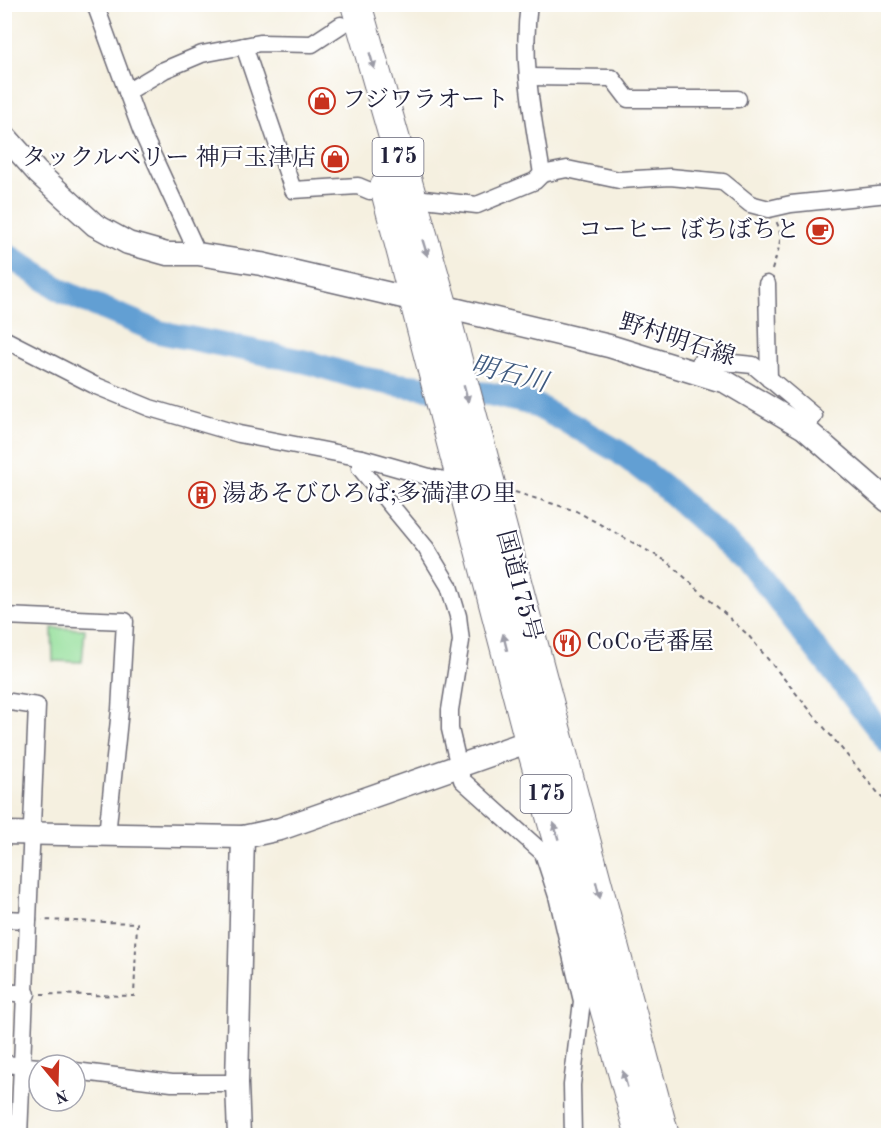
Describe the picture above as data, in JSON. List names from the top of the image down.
{
  "streets": {
    "highway": ["175", "国道175号"],
    "street": ["野村明石線"]
  },
  "crossings": [
    ["野村明石線", "国道175号"]
  ],
  "water": ["明石川"],
  "places": {
    "shop": ["フジワラオート", "タックルベリー 神戸玉津店"],
    "cafe": ["コーヒー ぼちぼちと"],
    "building": ["湯あそびひろば;多満津の里"],
    "restaurant": ["CoCo壱番屋"]
  },
  "north": "bottom"
}
